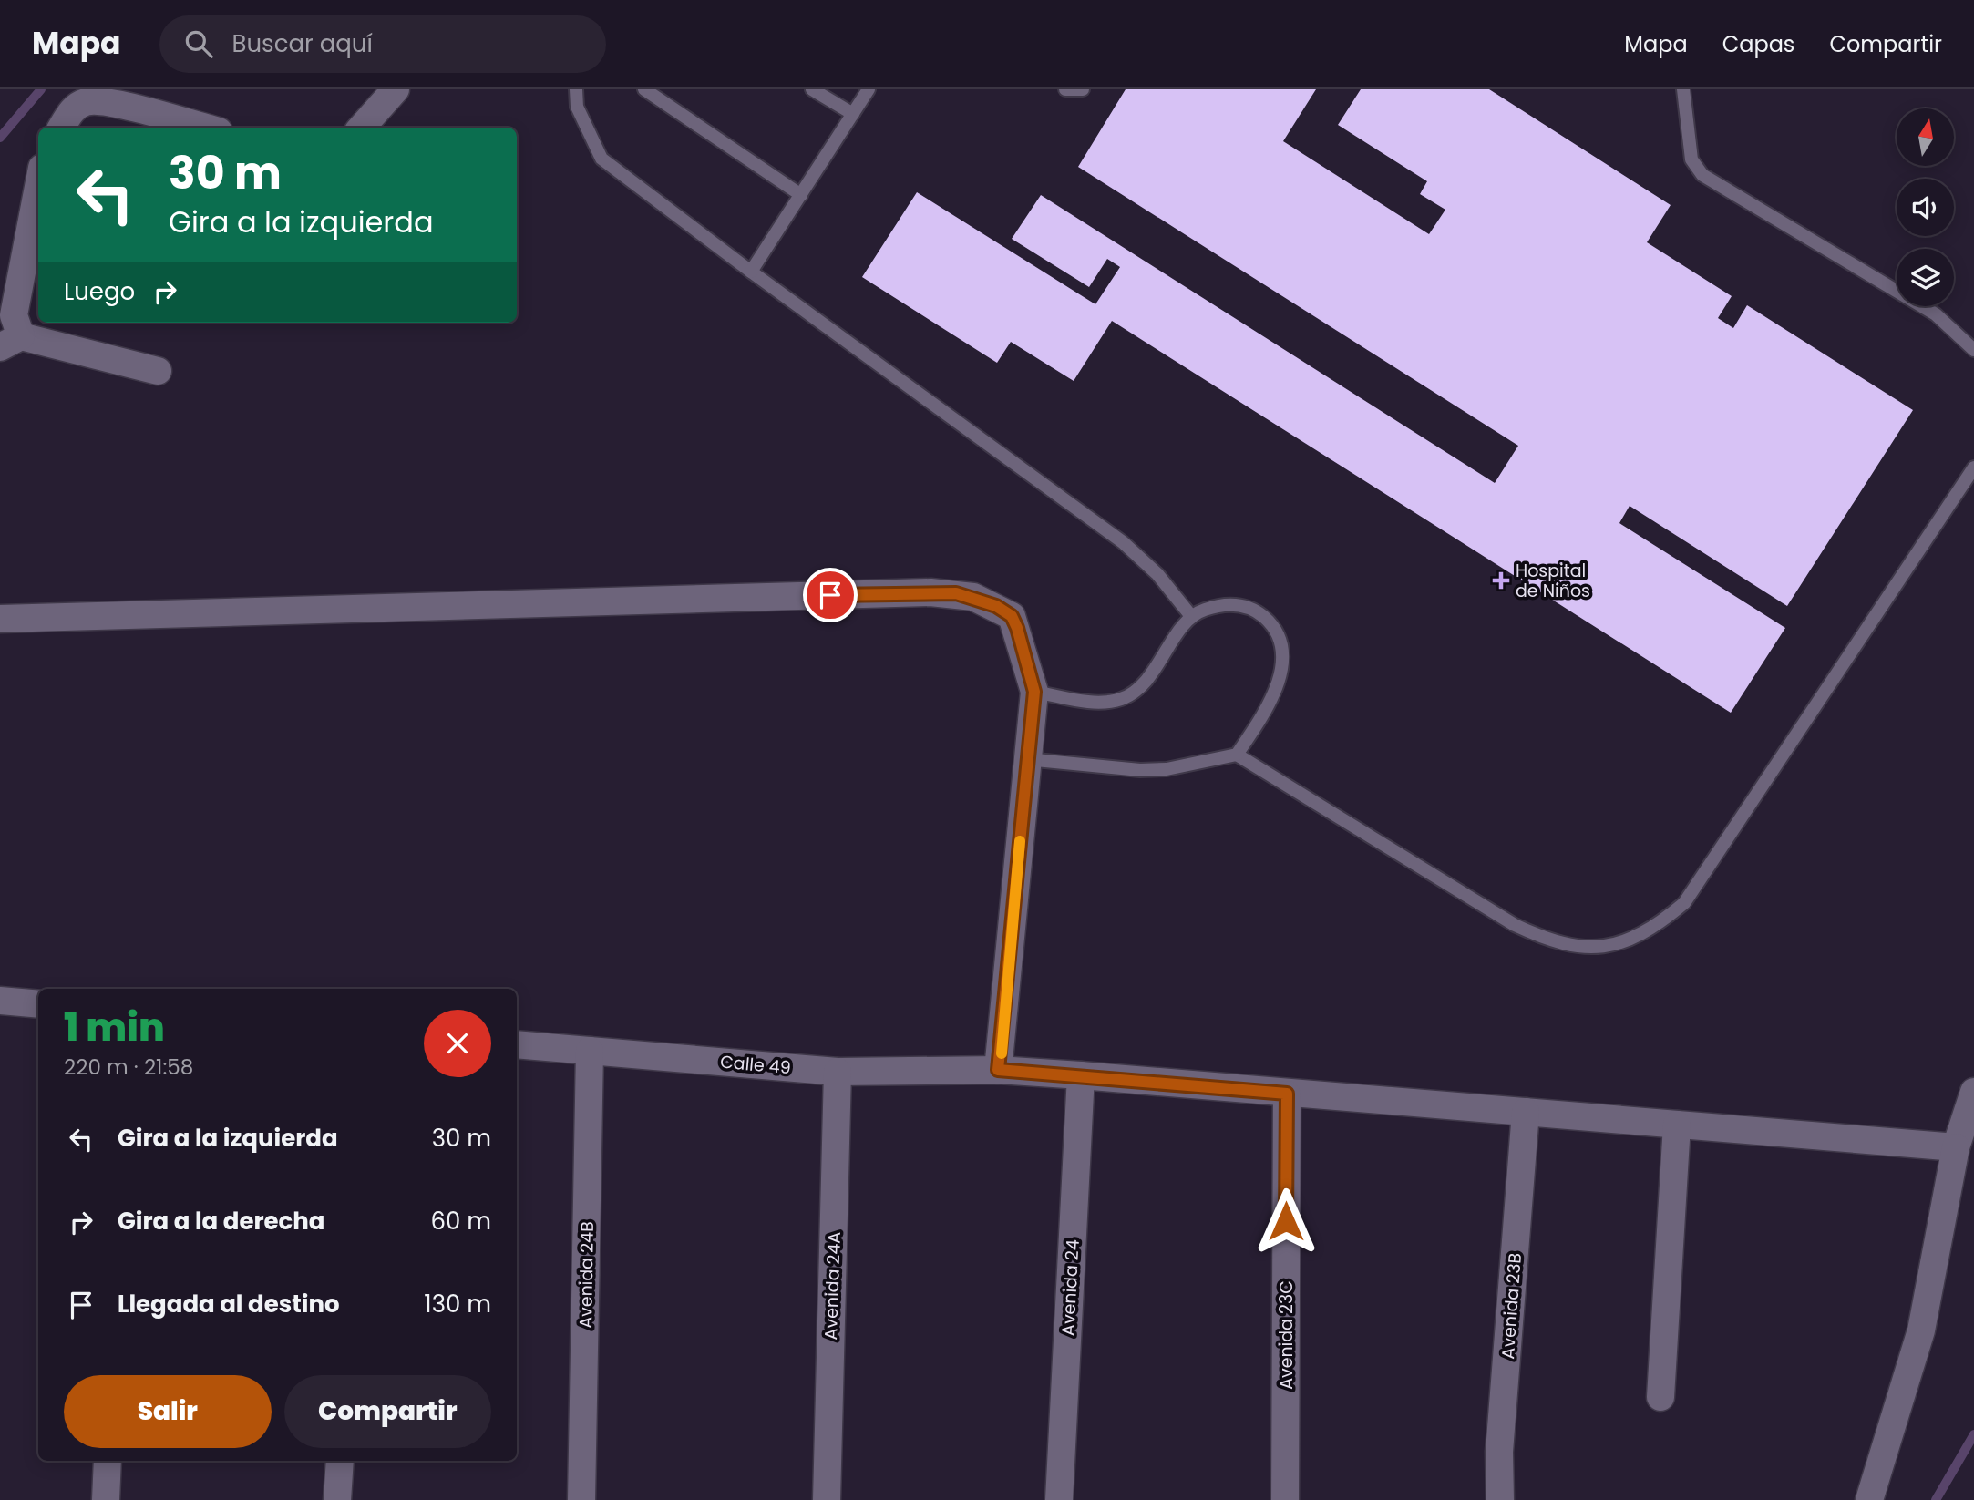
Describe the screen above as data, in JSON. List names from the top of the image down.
{
  "streets": {
    "street": [
      "Calle 49",
      "Avenida 24B",
      "Avenida 24A",
      "Avenida 24",
      "Avenida 23B",
      "Avenida 23C"
    ]
  },
  "crossings": [
    ["Calle 49", "Avenida 24B"],
    ["Calle 49", "Avenida 24A"],
    ["Calle 49", "Avenida 24"],
    ["Calle 49", "Avenida 23B"],
    ["Calle 49", "Avenida 23C"]
  ],
  "places": {
    "health": ["Hospital de Niños"]
  },
  "north": "top",
  "page": {
    "header": "Mapa",
    "search": "Buscar aquí",
    "nav": ["Mapa", "Capas", "Compartir"],
    "turn": ["30 m", "Gira a la izquierda"],
    "then": "Luego",
    "heading": ["1 min", "220 m · 21:58"],
    "list": [
      {
        "name": "Gira a la izquierda",
        "value": "30 m"
      },
      {
        "name": "Gira a la derecha",
        "value": "60 m"
      },
      {
        "name": "Llegada al destino",
        "value": "130 m"
      }
    ],
    "buttons": ["Salir", "Compartir"]
  }
}
